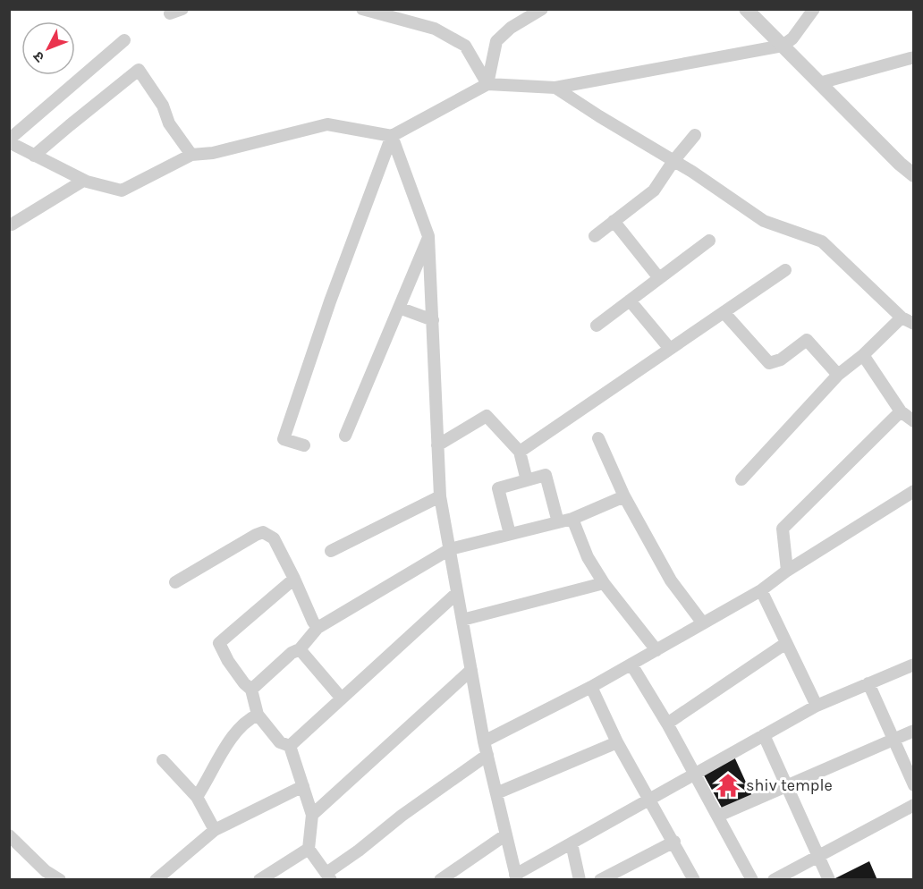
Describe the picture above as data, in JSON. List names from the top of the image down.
{
  "places": {
    "temple": ["shiv temple"]
  },
  "north": "bottom left"
}
